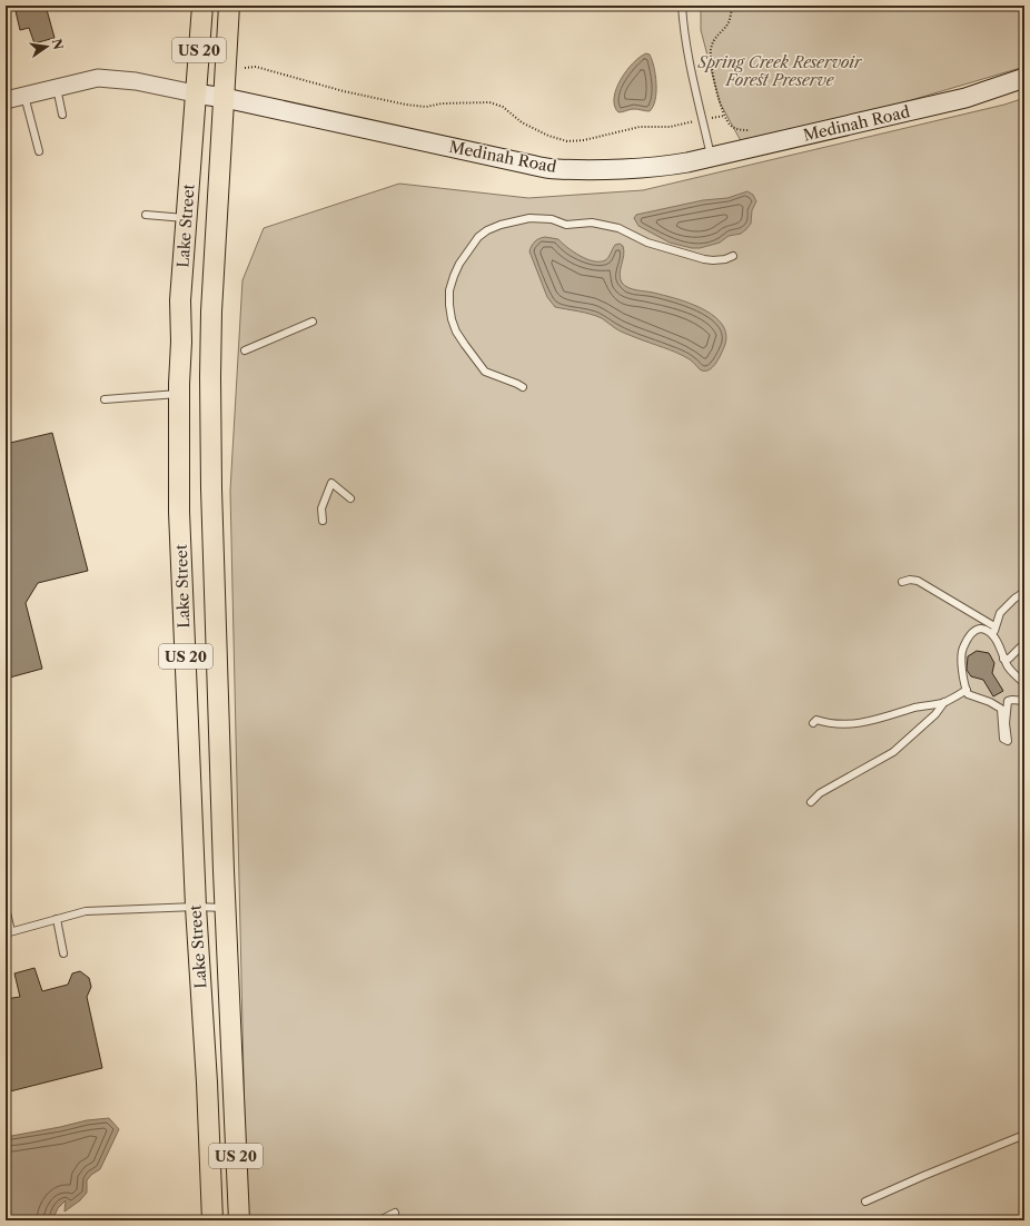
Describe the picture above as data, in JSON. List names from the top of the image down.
{
  "streets": {
    "main road": ["US 20", "Medinah Road", "Lake Street"]
  },
  "crossings": [
    ["Medinah Road", "Lake Street"]
  ],
  "parks": ["Spring Creek Reservoir Forest Preserve"],
  "north": "right"
}
